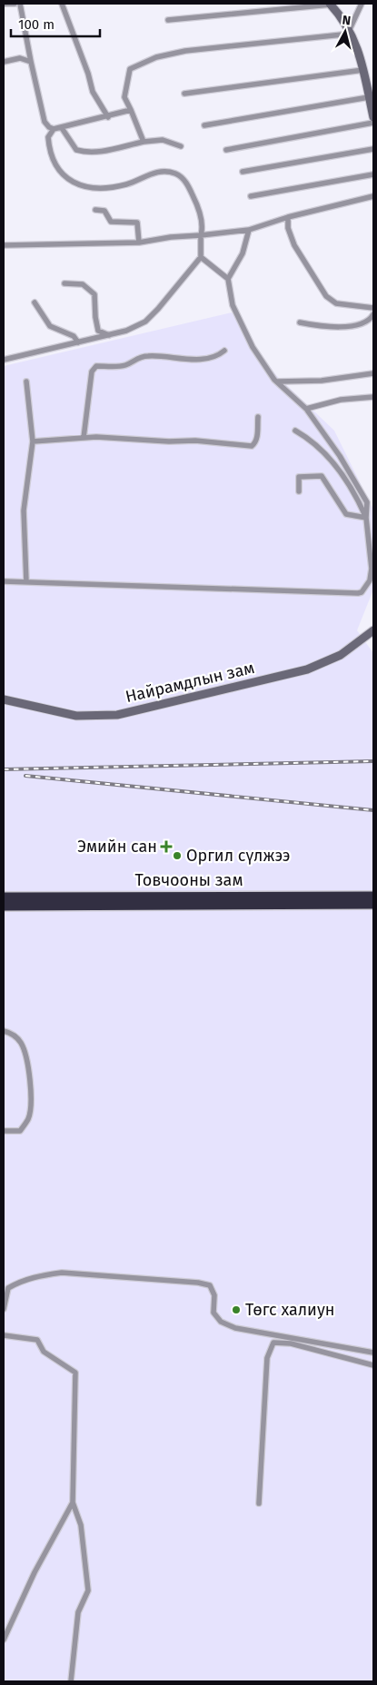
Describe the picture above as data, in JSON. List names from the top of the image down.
{
  "streets": {
    "highway": ["Товчооны зам"],
    "main road": ["Найрамдлын зам"]
  },
  "places": {
    "health": ["Эмийн сан"],
    "other": ["Оргил сүлжээ", "Төгс халиун"]
  },
  "scale_bar": "100 m",
  "north": "top"
}
